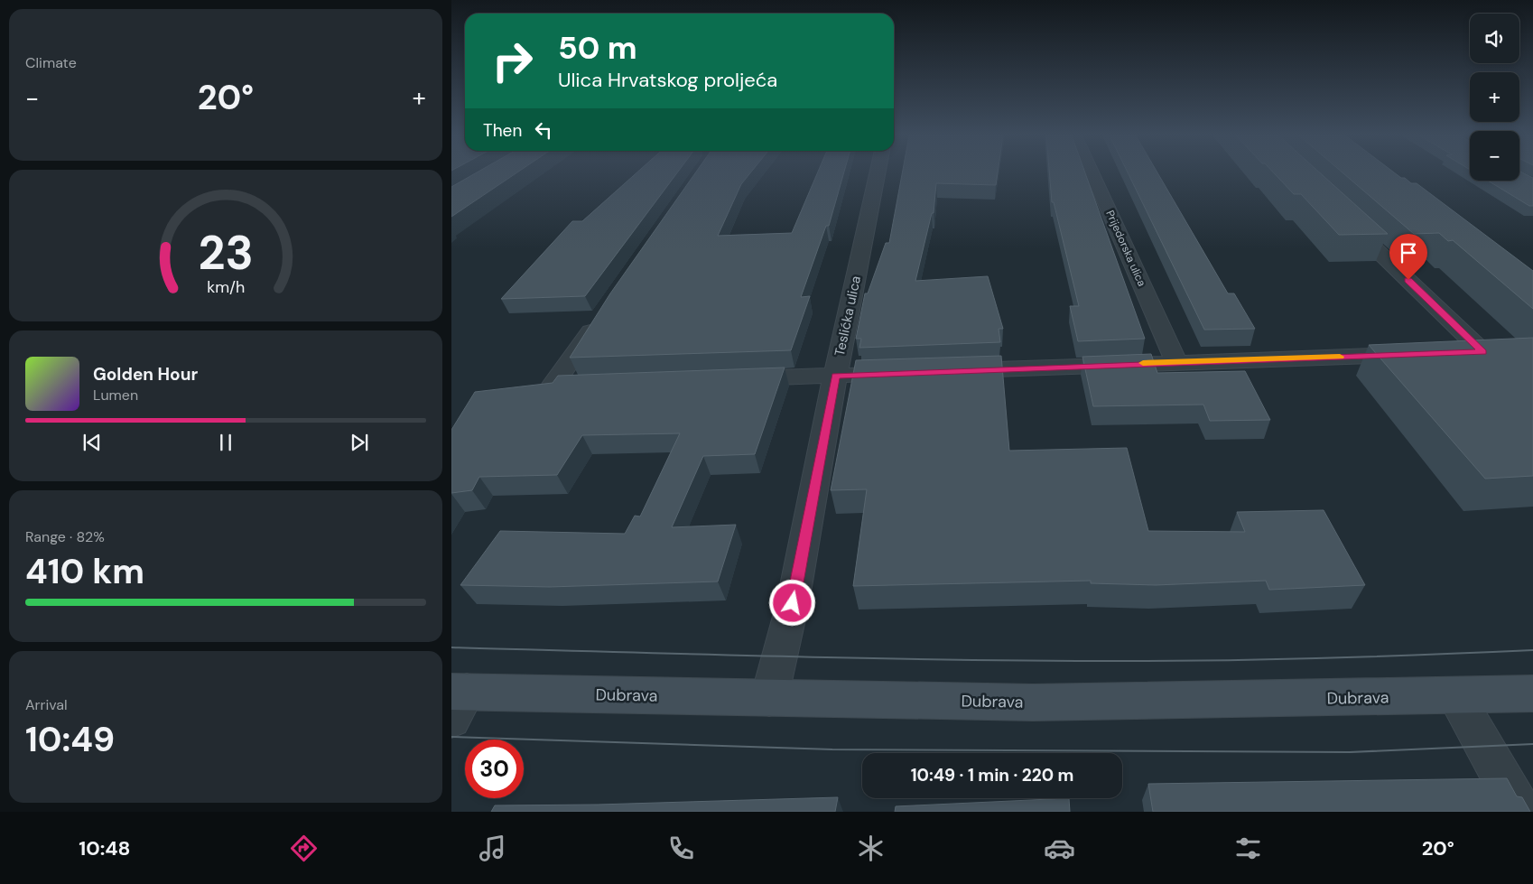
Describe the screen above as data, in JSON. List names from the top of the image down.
{
  "streets": {
    "main road": ["Dubrava"],
    "street": ["Prijedorska ulica", "Teslićka ulica"]
  },
  "crossings": [
    ["Teslićka ulica", "Dubrava"]
  ],
  "page": {
    "tile": [
      "Climate",
      ["Range · 82%", "410 km"],
      ["Arrival", "10:49"]
    ],
    "map_buttons": ["+", "−"],
    "turn": ["50 m", "Ulica Hrvatskog proljeća"],
    "heat": ["−", "20°", "+"],
    "then": "Then",
    "song": ["Golden Hour", "Lumen"],
    "limit": "30",
    "trip": "10:49 · 1 min · 220 m",
    "tabs": ["10:48", "20°"],
    "gauge": ["23", "km/h"]
  }
}
